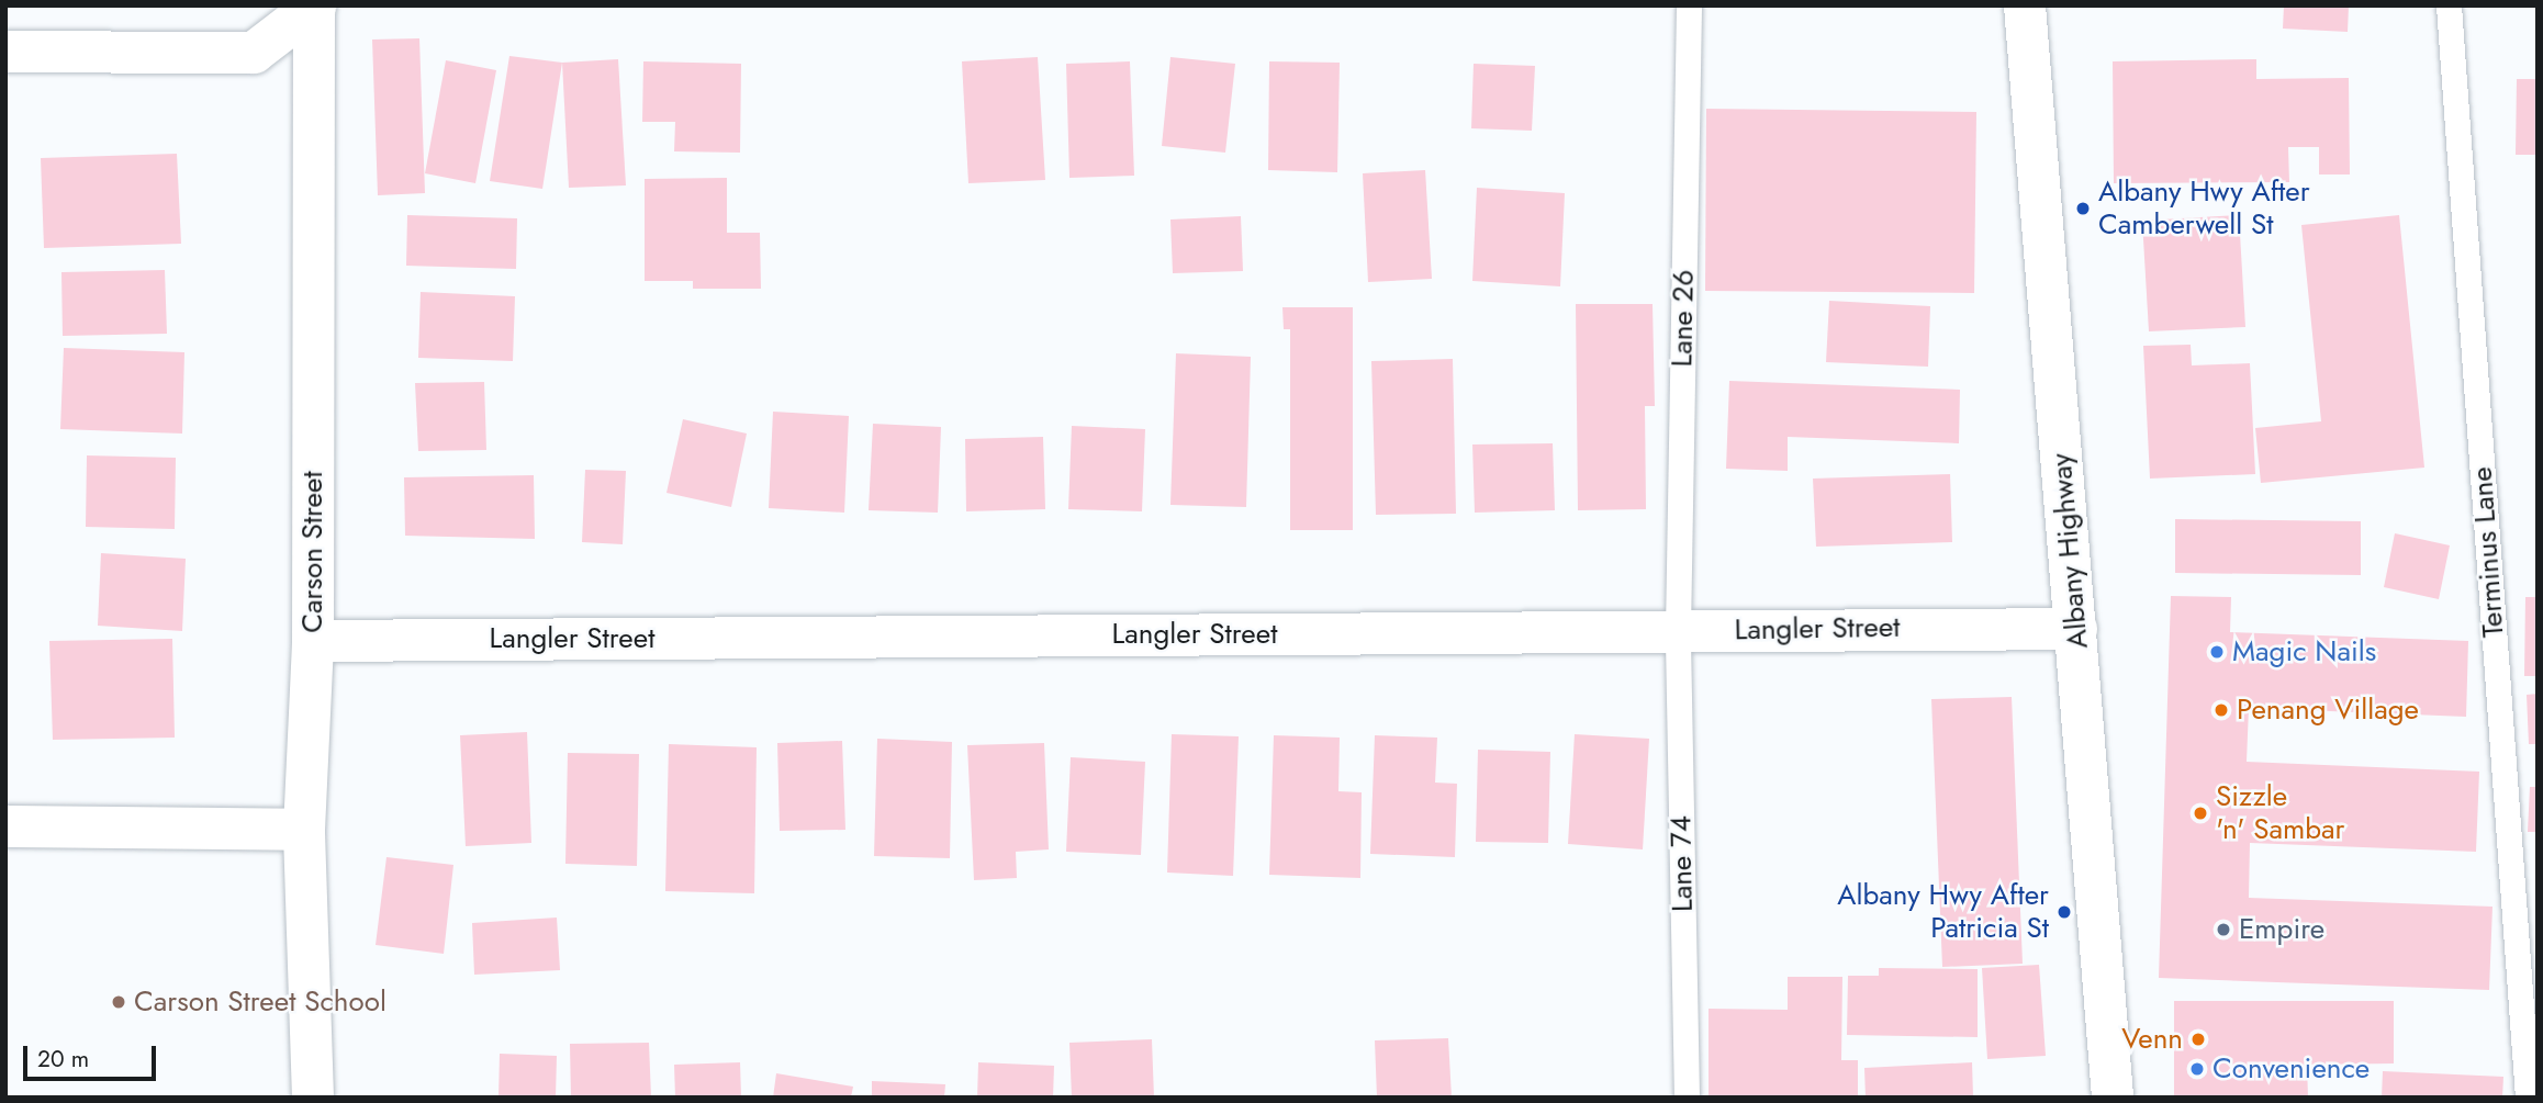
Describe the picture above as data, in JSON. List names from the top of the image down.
{
  "streets": {
    "street": ["Albany Highway", "Carson Street", "Langler Street"],
    "lane": ["Lane 26", "Terminus Lane", "Lane 74"]
  },
  "crossings": [
    ["Lane 26", "Langler Street"],
    ["Lane 26", "Lane 74"],
    ["Albany Highway", "Langler Street"],
    ["Carson Street", "Langler Street"],
    ["Langler Street", "Lane 74"]
  ],
  "places": [
    "Albany Hwy After Camberwell St",
    "Magic Nails",
    "Penang Village",
    "Sizzle 'n' Sambar",
    "Albany Hwy After Patricia St",
    "Empire",
    "Carson Street School",
    "Venn",
    "Convenience"
  ],
  "scale_bar": "20 m"
}
